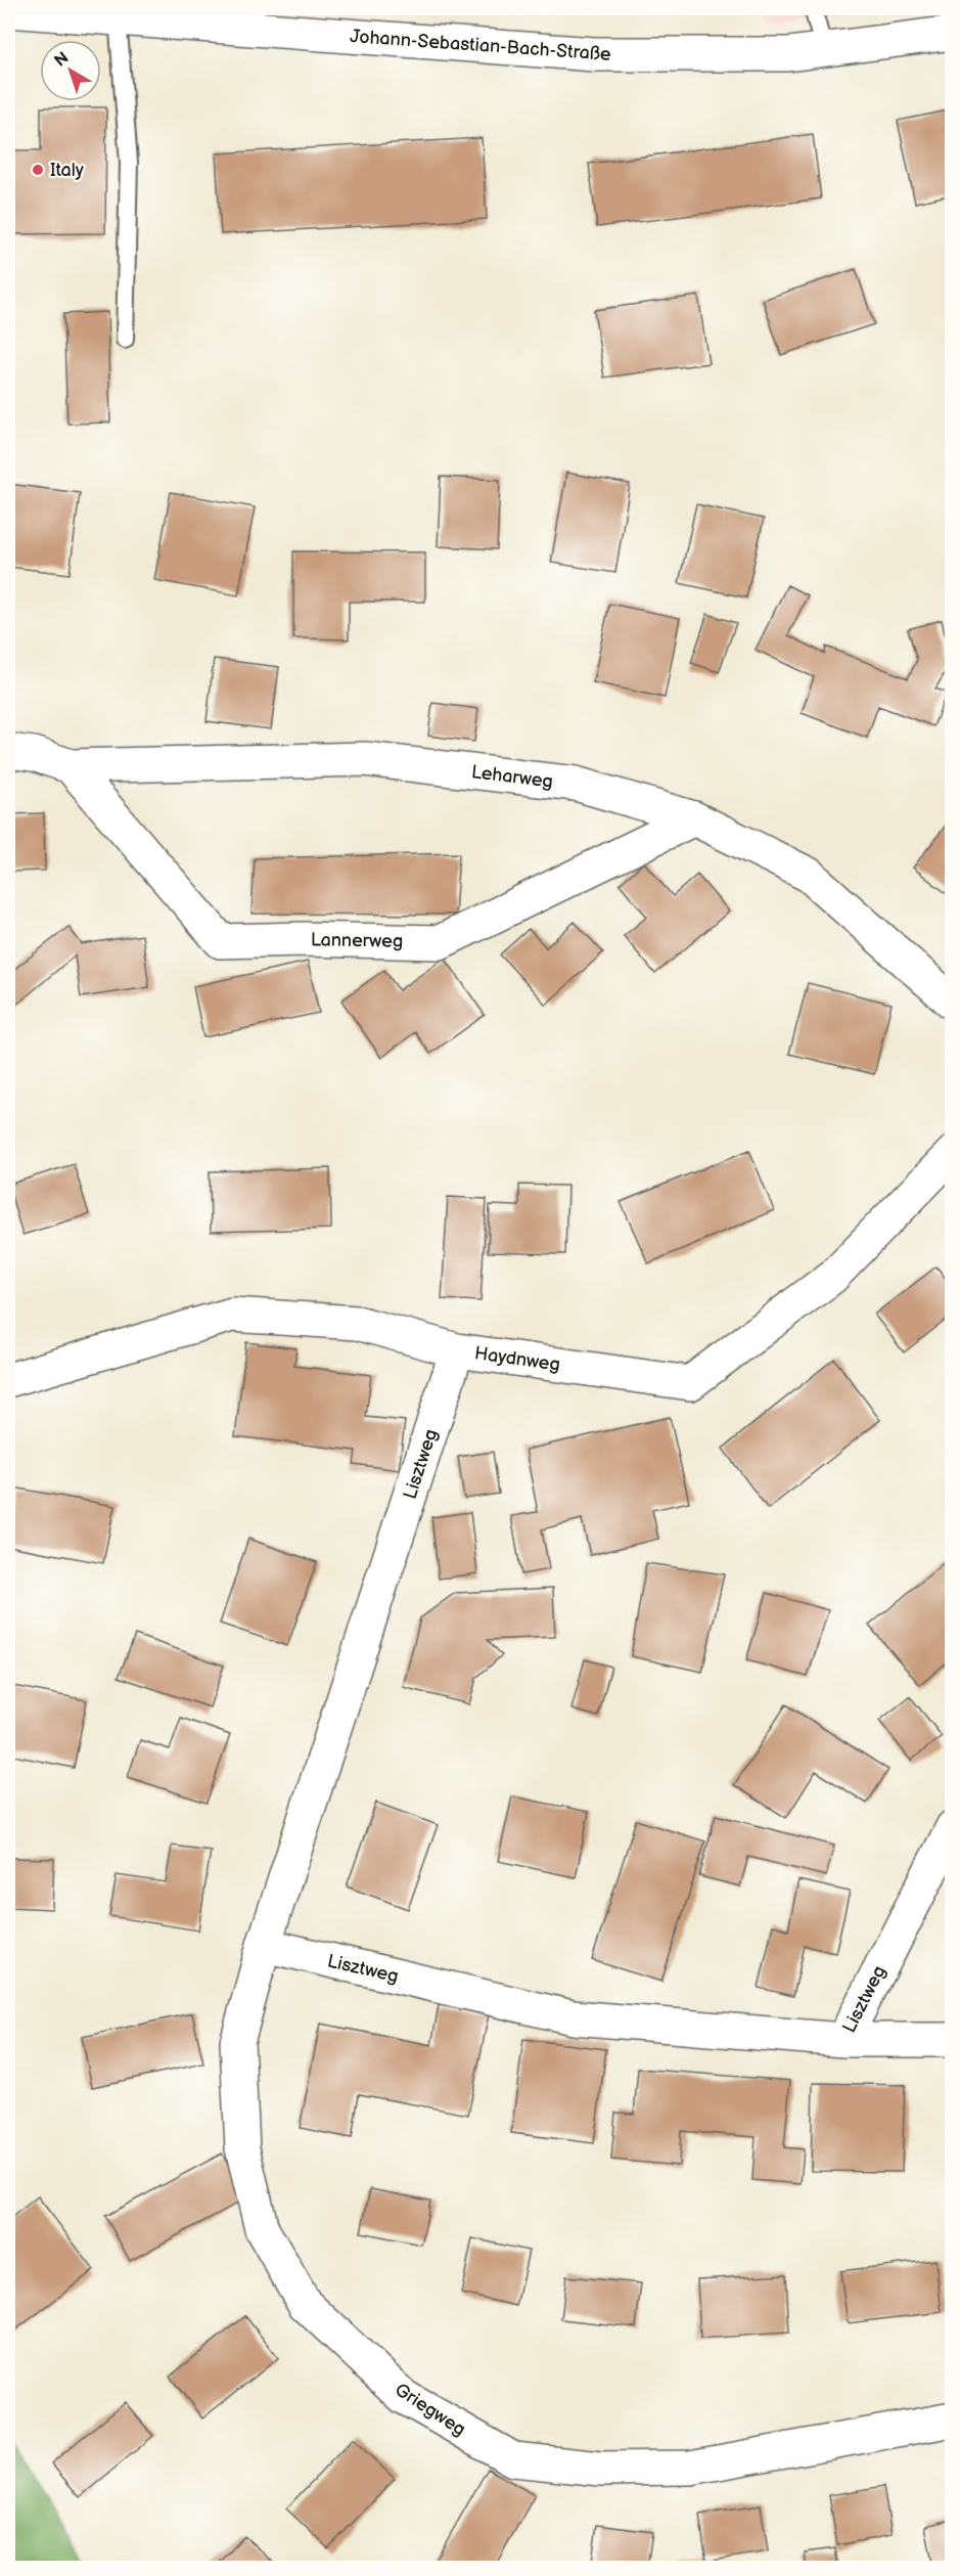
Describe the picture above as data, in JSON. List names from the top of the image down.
{
  "streets": {
    "street": [
      "Johann-Sebastian-Bach-Straße",
      "Leharweg",
      "Lannerweg",
      "Haydnweg",
      "Lisztweg",
      "Griegweg"
    ]
  },
  "crossings": [
    ["Leharweg", "Lannerweg"],
    ["Haydnweg", "Lisztweg"],
    ["Lisztweg", "Griegweg"]
  ],
  "places": ["Italy"],
  "north": "top left"
}
